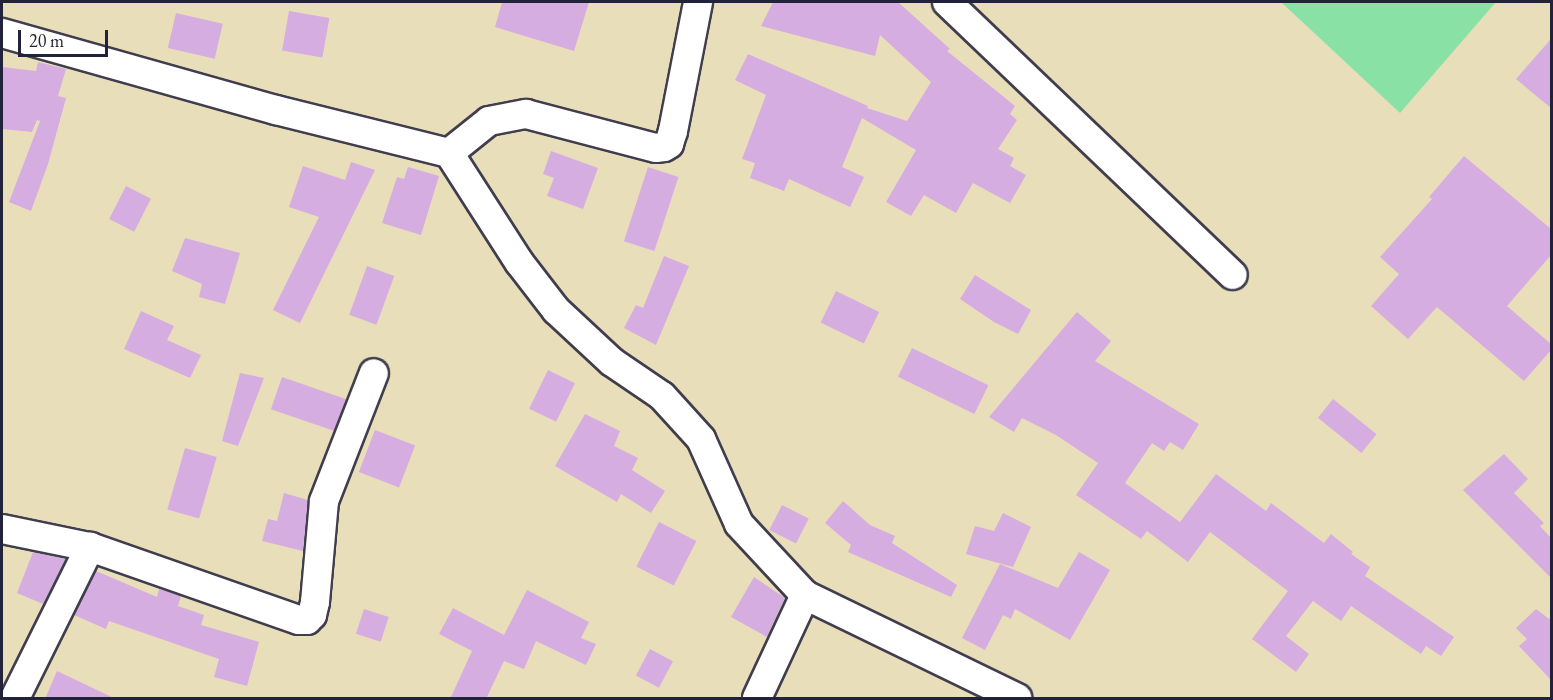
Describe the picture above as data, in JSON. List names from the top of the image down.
{
  "scale_bar": "20 m"
}
